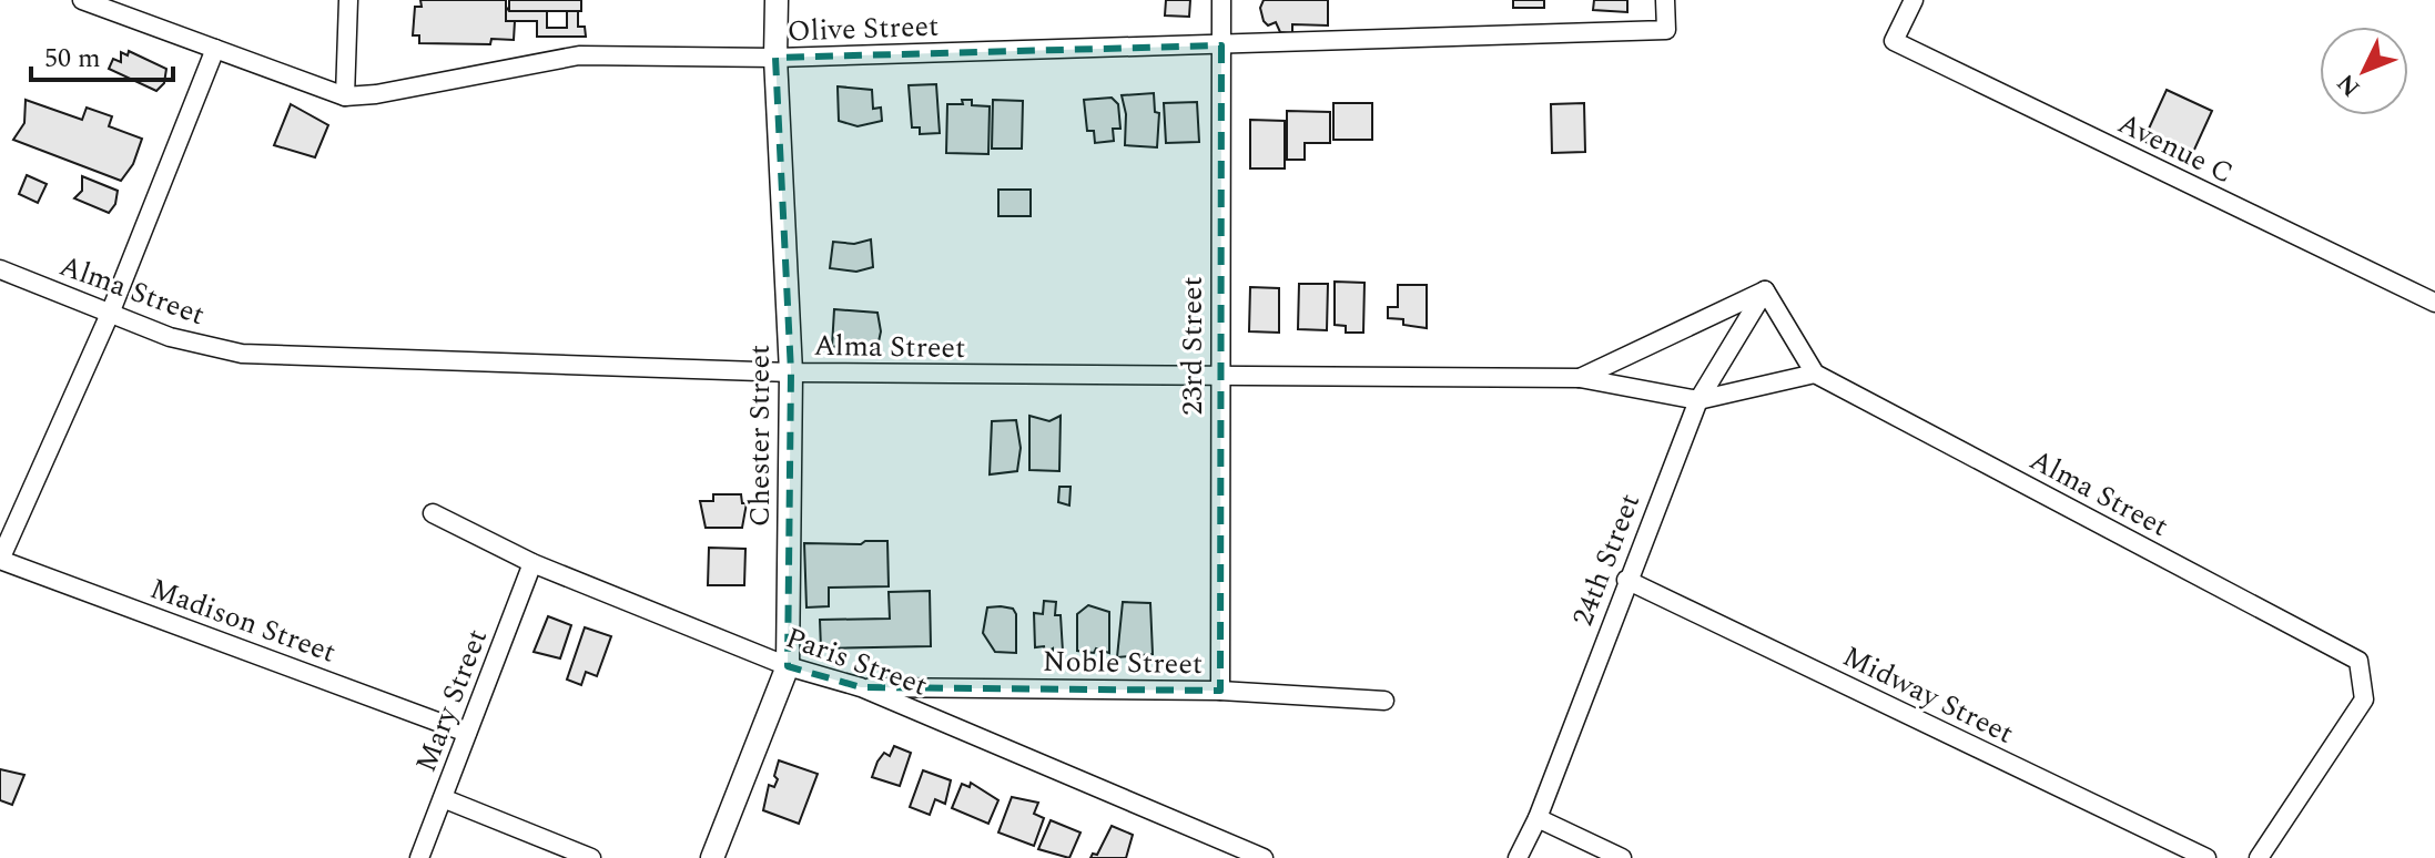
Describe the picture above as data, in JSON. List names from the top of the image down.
{
  "streets": {
    "street": [
      "Olive Street",
      "Avenue C",
      "Alma Street",
      "23rd Street",
      "Chester Street",
      "24th Street",
      "Madison Street",
      "Paris Street",
      "Noble Street",
      "Midway Street",
      "Mary Street"
    ]
  },
  "crossings": [
    ["Olive Street", "23rd Street"],
    ["Olive Street", "Chester Street"],
    ["Alma Street", "23rd Street"],
    ["Alma Street", "Chester Street"],
    ["Alma Street", "24th Street"],
    ["23rd Street", "Noble Street"],
    ["Chester Street", "Paris Street"],
    ["24th Street", "Midway Street"],
    ["Madison Street", "Mary Street"],
    ["Paris Street", "Noble Street"],
    ["Paris Street", "Mary Street"]
  ],
  "scale_bar": "50 m",
  "north": "bottom left"
}
